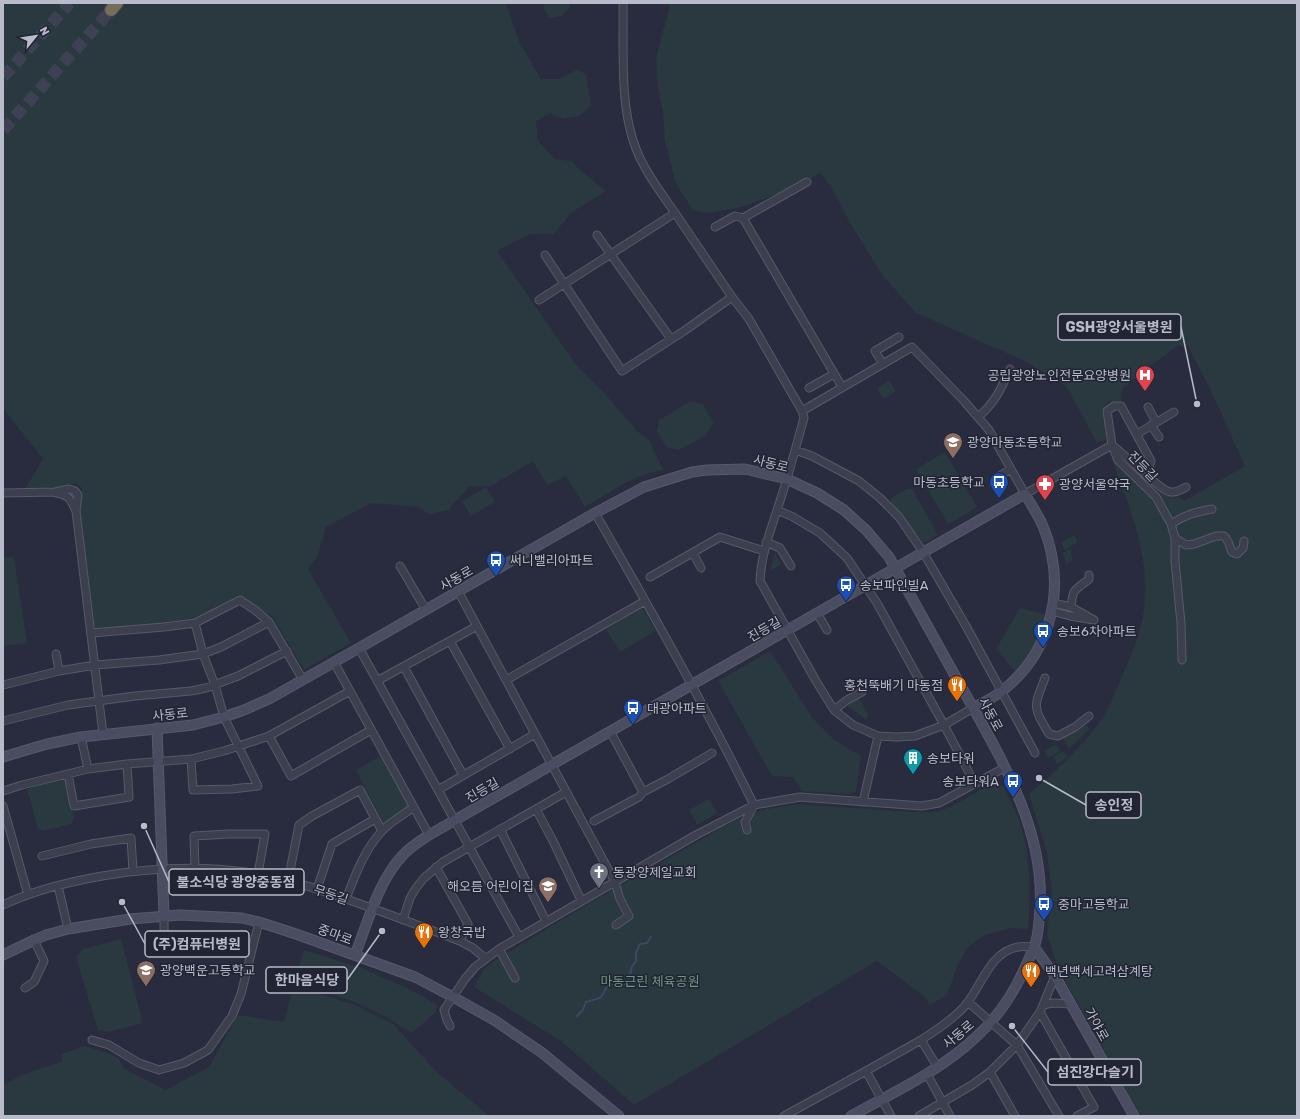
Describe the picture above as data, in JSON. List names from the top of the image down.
{
  "streets": {
    "street": [
      "사동로",
      "진등길",
      "무등길",
      "중마로",
      "가야로"
    ]
  },
  "crossings": [
    ["사동로", "진등길"],
    ["사동로", "가야로"],
    ["진등길", "무등길"],
    ["진등길", "중마로"]
  ],
  "parks": ["마동근린 체육공원"],
  "places": {
    "hospital": ["공립광양노인전문요양병원"],
    "other": [
      "GSH광양서울병원",
      "송인정",
      "불소식당 광양중동점",
      "(주)컴퓨터병원",
      "한마음식당",
      "섬진강다슬기"
    ],
    "school or university": ["광양마동초등학교", "해오름 어린이집", "광양백운고등학교"],
    "bus stop": [
      "마동초등학교",
      "써니밸리아파트",
      "송보파인빌A",
      "송보6차아파트",
      "대광아파트",
      "송보타워A",
      "중마고등학교"
    ],
    "pharmacy": ["광양서울약국"],
    "restaurant": ["홍천뚝배기 마동점", "왕창국밥", "백년백세고려삼계탕"],
    "building": ["송보타워"],
    "church": ["동광양제일교회"]
  },
  "north": "top right"
}
